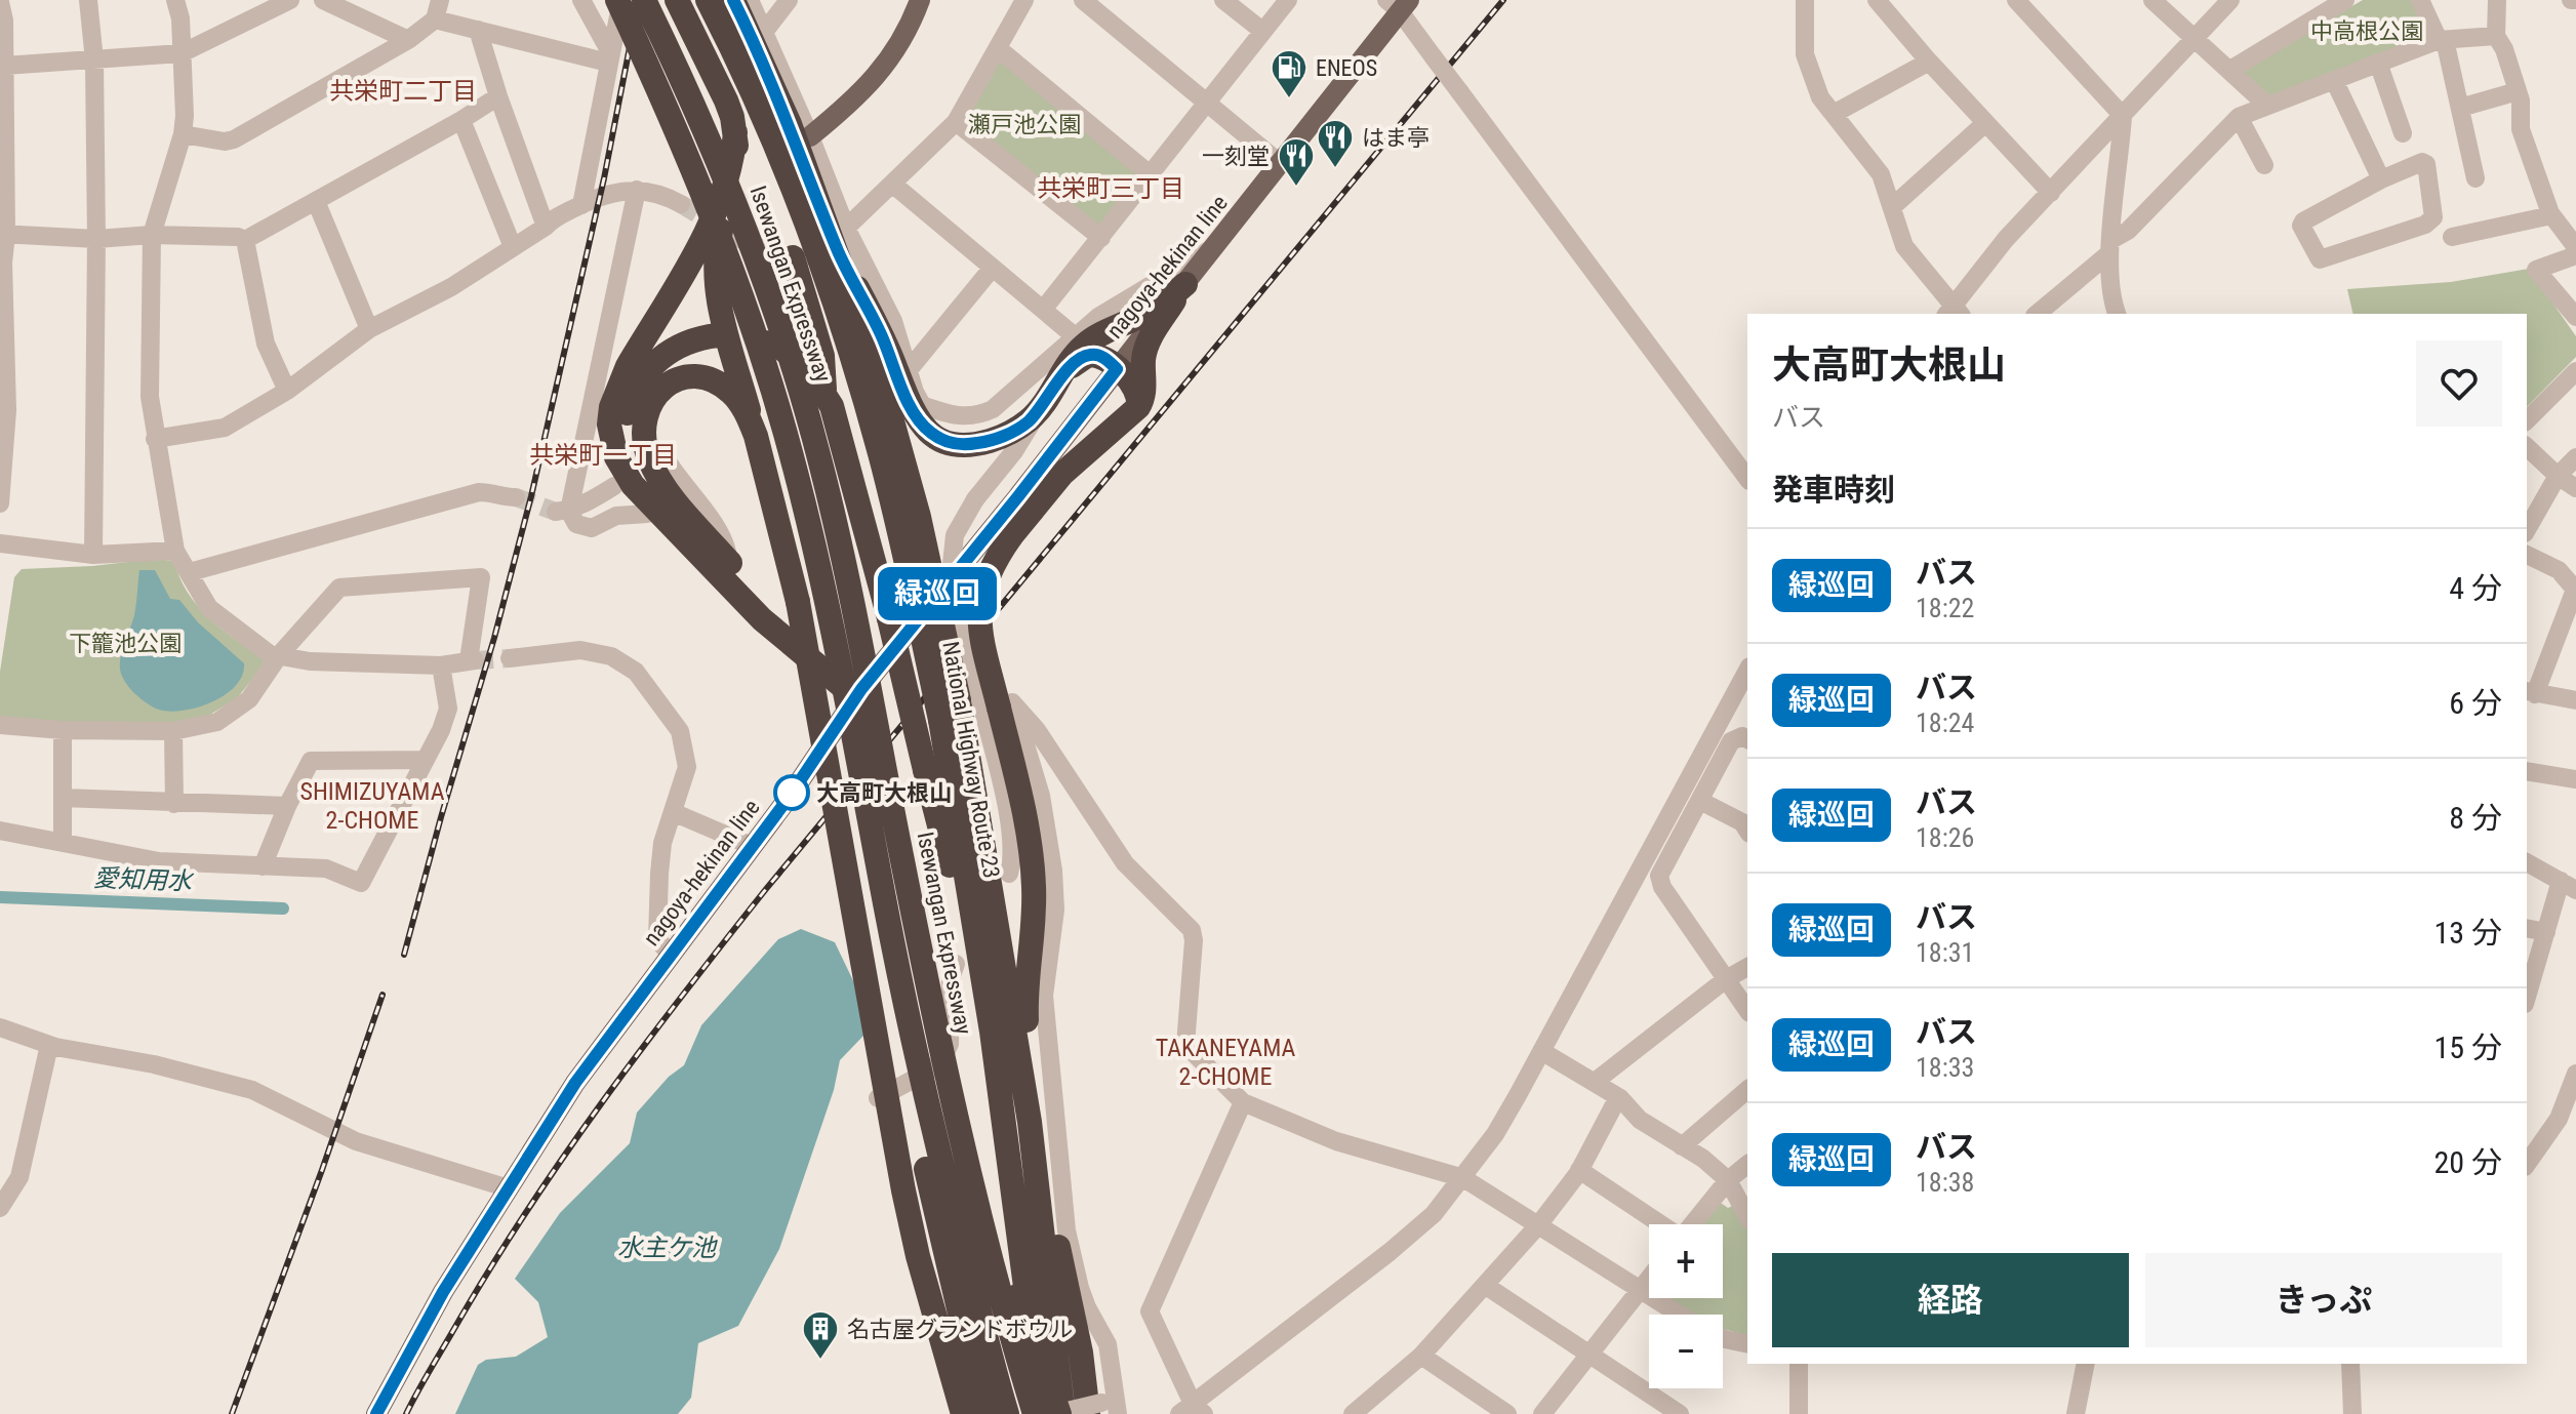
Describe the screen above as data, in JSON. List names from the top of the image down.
{
  "streets": {
    "highway": ["Isewangan Expressway", "National Highway Route 23"],
    "main road": ["nagoya-hekinan line"]
  },
  "districts": [
    "共栄町二丁目",
    "共栄町三丁目",
    "共栄町一丁目",
    "SHIMIZUYAMA 2-CHOME",
    "TAKANEYAMA 2-CHOME"
  ],
  "water": ["愛知用水", "水主ケ池"],
  "parks": ["中高根公園", "瀬戸池公園", "下籠池公園"],
  "places": {
    "fuel station": ["ENEOS"],
    "restaurant": ["はま亭", "一刻堂"],
    "other": ["大高町大根山"],
    "building": ["名古屋グランドボウル"]
  },
  "lines": ["bus line 緑巡回"],
  "page": {
    "on_map": "緑巡回",
    "heading": [
      ["大高町大根山", "バス"],
      "発車時刻"
    ],
    "list": [
      {
        "mark": "緑巡回",
        "name": "バス",
        "note": "18:22",
        "value": "4 分"
      },
      {
        "mark": "緑巡回",
        "name": "バス",
        "note": "18:24",
        "value": "6 分"
      },
      {
        "mark": "緑巡回",
        "name": "バス",
        "note": "18:26",
        "value": "8 分"
      },
      {
        "mark": "緑巡回",
        "name": "バス",
        "note": "18:31",
        "value": "13 分"
      },
      {
        "mark": "緑巡回",
        "name": "バス",
        "note": "18:33",
        "value": "15 分"
      },
      {
        "mark": "緑巡回",
        "name": "バス",
        "note": "18:38",
        "value": "20 分"
      }
    ],
    "map_buttons": ["+", "−"],
    "buttons": ["経路", "きっぷ"]
  }
}
